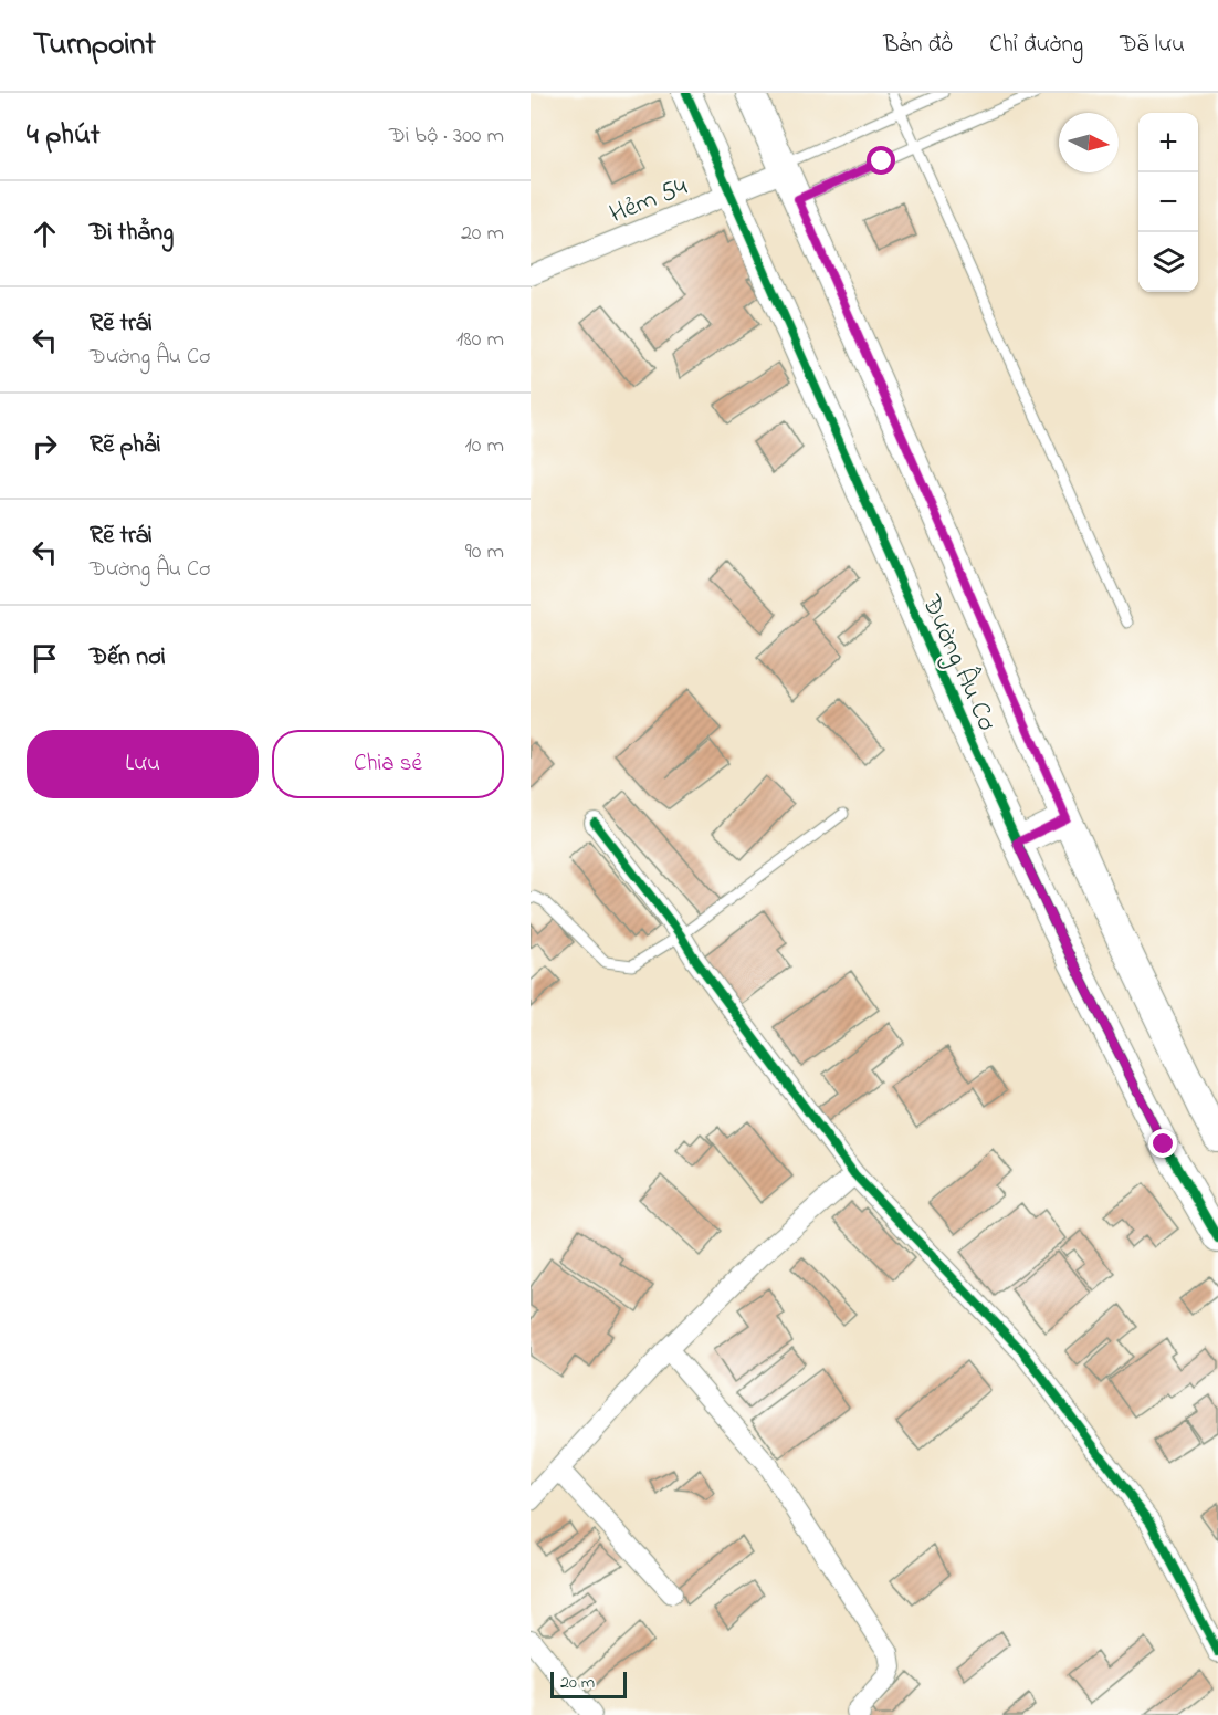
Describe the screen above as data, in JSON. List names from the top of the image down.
{
  "streets": {
    "street": ["Hẻm 54", "Đường Âu Cơ"]
  },
  "crossings": [
    ["Hẻm 54", "Đường Âu Cơ"]
  ],
  "scale_bar": "20 m",
  "north": "right",
  "page": {
    "header": "Turnpoint",
    "nav": ["Bản đồ", "Chỉ đường", "Đã lưu"],
    "heading": ["4 phút", "Đi bộ · 300 m"],
    "map_buttons": ["+", "−"],
    "list": [
      ["Đi thẳng", "20 m"],
      ["Rẽ trái", "Đường Âu Cơ", "180 m"],
      ["Rẽ phải", "10 m"],
      ["Rẽ trái", "Đường Âu Cơ", "90 m"],
      "Đến nơi"
    ],
    "buttons": ["Lưu", "Chia sẻ"],
    "scale": "20 m"
  }
}
